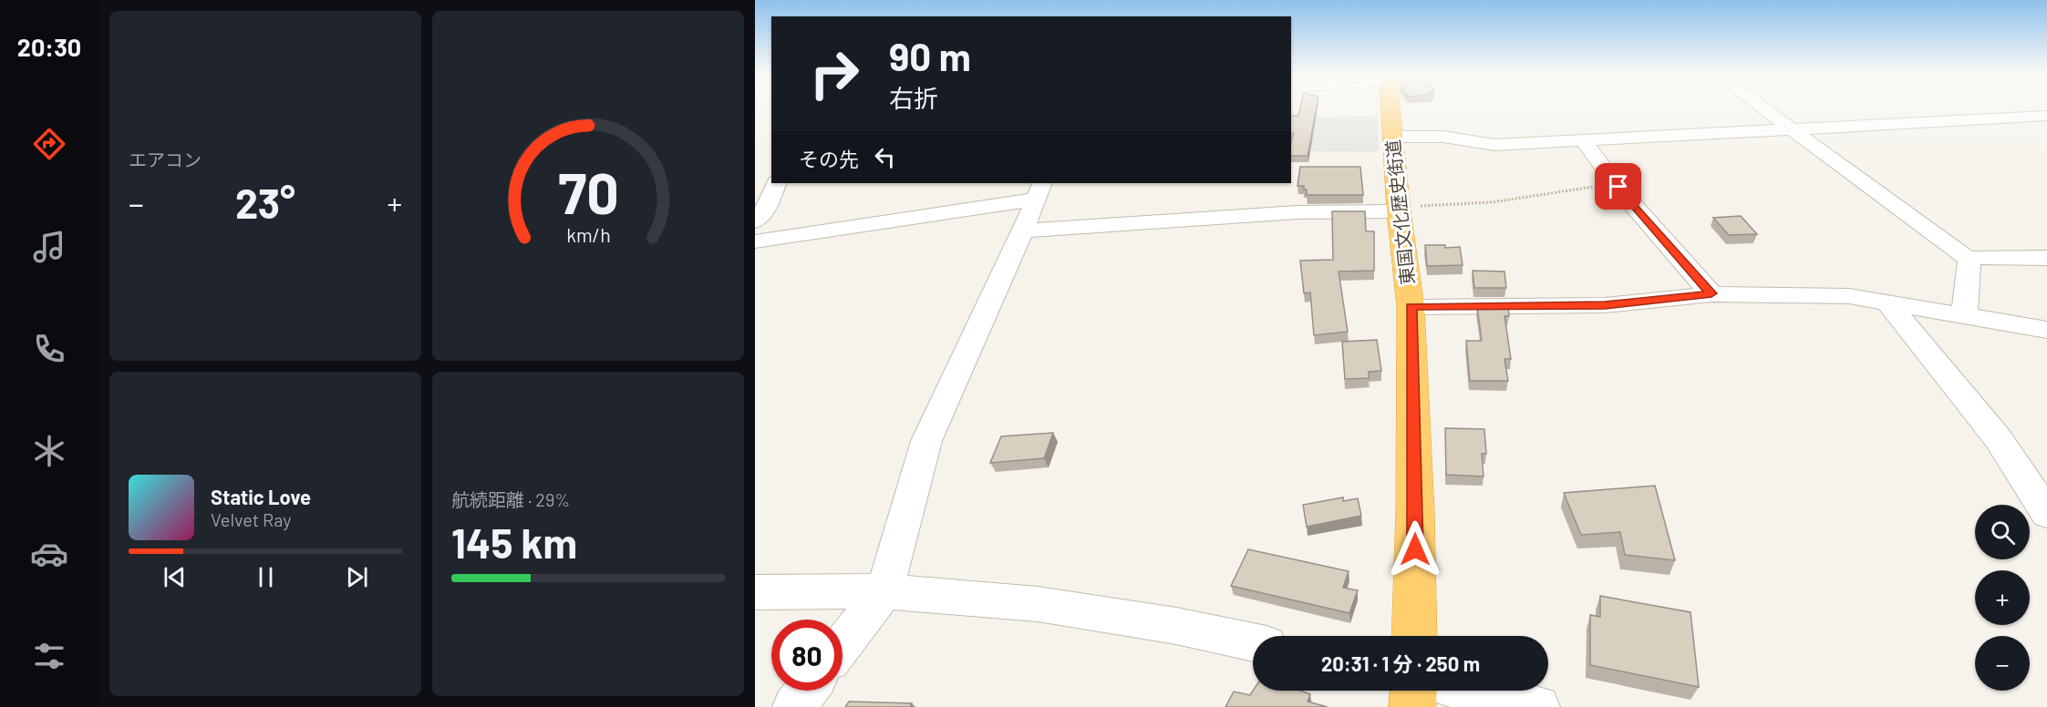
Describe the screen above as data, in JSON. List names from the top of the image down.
{
  "streets": {
    "highway": ["東国文化歴史街道"]
  },
  "page": {
    "tabs": "20:30",
    "tile": [
      "エアコン",
      ["航続距離 · 29%", "145 km"]
    ],
    "turn": ["90 m", "右折"],
    "then": "その先",
    "heat": ["−", "23°", "+"],
    "song": ["Static Love", "Velvet Ray"],
    "map_buttons": ["+", "−"],
    "limit": "80",
    "trip": "20:31 · 1 分 · 250 m",
    "gauge": ["70", "km/h"]
  }
}
